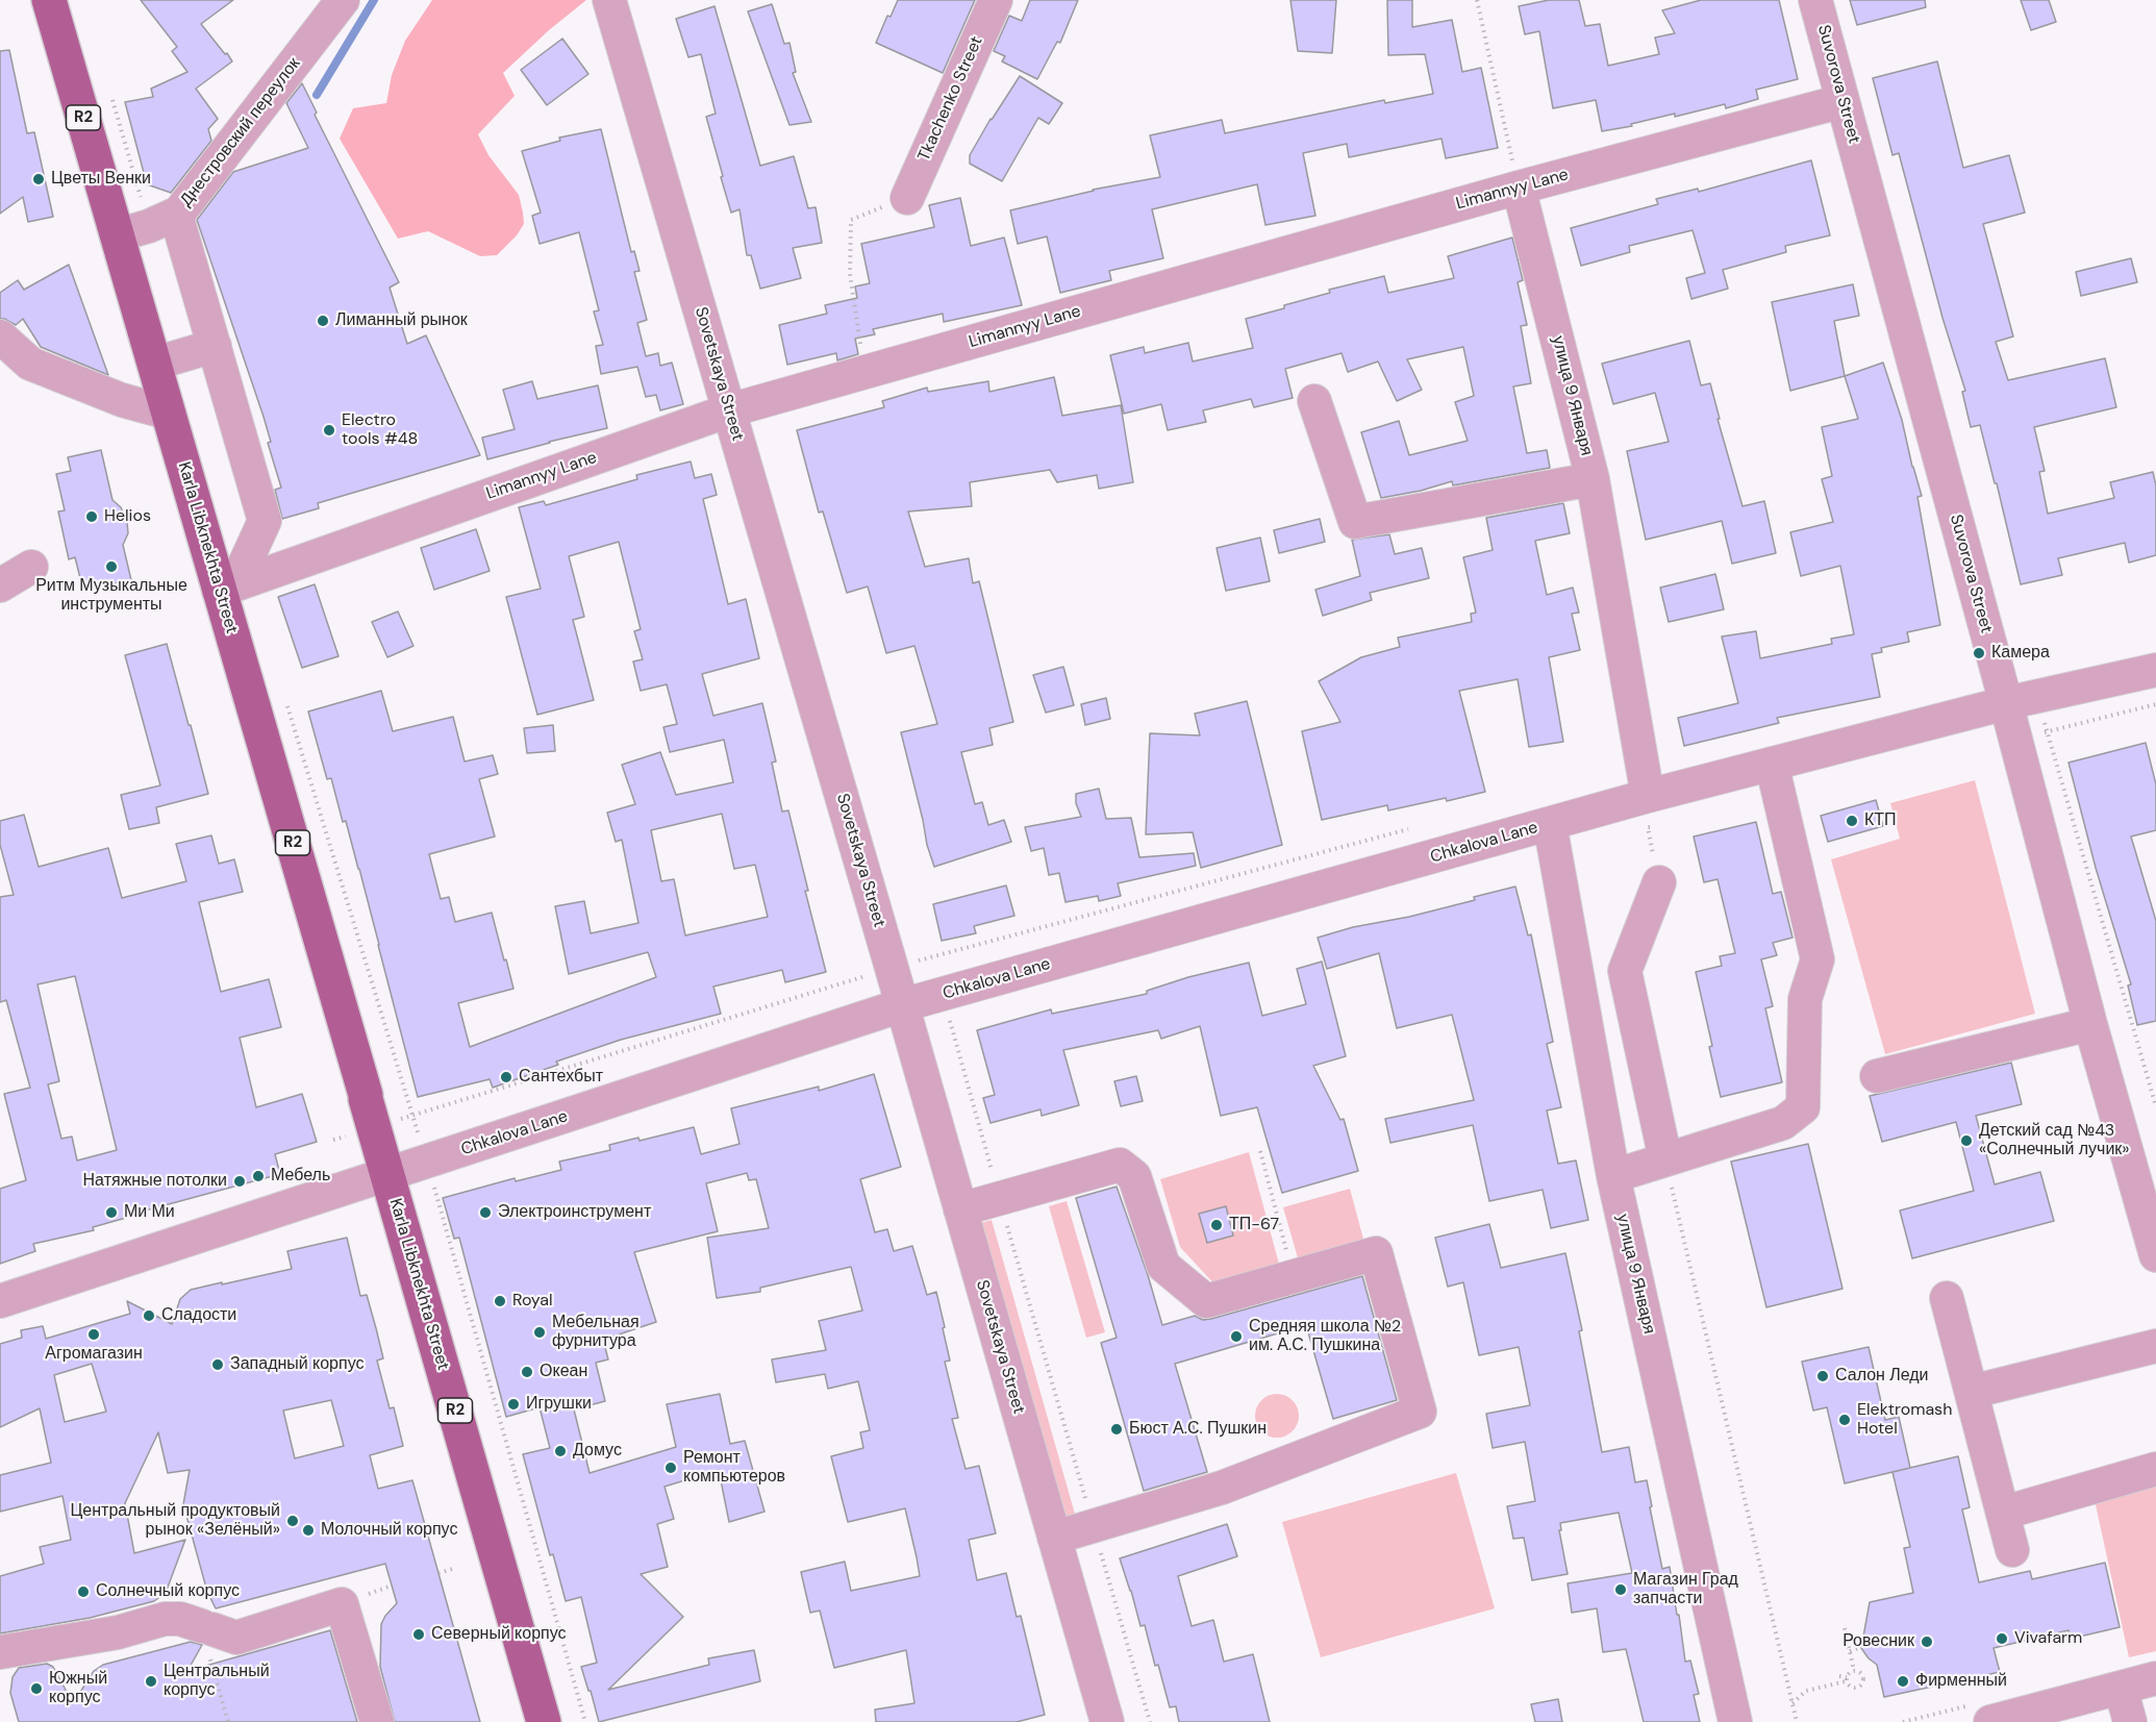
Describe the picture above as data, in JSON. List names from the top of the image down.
{
  "streets": {
    "main road": ["R2", "Karla Libknekhta Street"],
    "street": [
      "Suvorova Street",
      "Tkachenko Street",
      "Днестровский переулок",
      "Limannyy Lane",
      "Sovetskaya Street",
      "улица 9 Января",
      "Chkalova Lane"
    ]
  },
  "crossings": [
    ["Suvorova Street", "Limannyy Lane"],
    ["Suvorova Street", "Chkalova Lane"],
    ["Днестровский переулок", "Karla Libknekhta Street"],
    ["Limannyy Lane", "Sovetskaya Street"],
    ["Limannyy Lane", "улица 9 Января"],
    ["Limannyy Lane", "Karla Libknekhta Street"],
    ["Sovetskaya Street", "Chkalova Lane"],
    ["улица 9 Января", "Chkalova Lane"],
    ["Karla Libknekhta Street", "Chkalova Lane"]
  ],
  "places": [
    "Цветы Венки",
    "Лиманный рынок",
    "Electro tools #48",
    "Helios",
    "Ритм Музыкальные инструменты",
    "Камера",
    "КТП",
    "Сантехбыт",
    "Детский сад №43 «Солнечный лучик»",
    "Мебель",
    "Натяжные потолки",
    "Ми Ми",
    "Электроинструмент",
    "ТП-67",
    "Royal",
    "Сладости",
    "Мебельная фурнитура",
    "Агромагазин",
    "Средняя школа №2 им. А.С. Пушкина",
    "Западный корпус",
    "Океан",
    "Салон Леди",
    "Игрушки",
    "Elektromash Hotel",
    "Бюст А.С. Пушкин",
    "Домус",
    "Ремонт компьютеров",
    "Центральный продуктовый рынок «Зелёный»",
    "Молочный корпус",
    "Магазин Град запчасти",
    "Солнечный корпус",
    "Северный корпус",
    "Vivafarm",
    "Ровесник",
    "Центральный корпус",
    "Фирменный",
    "Южный корпус"
  ]
}
